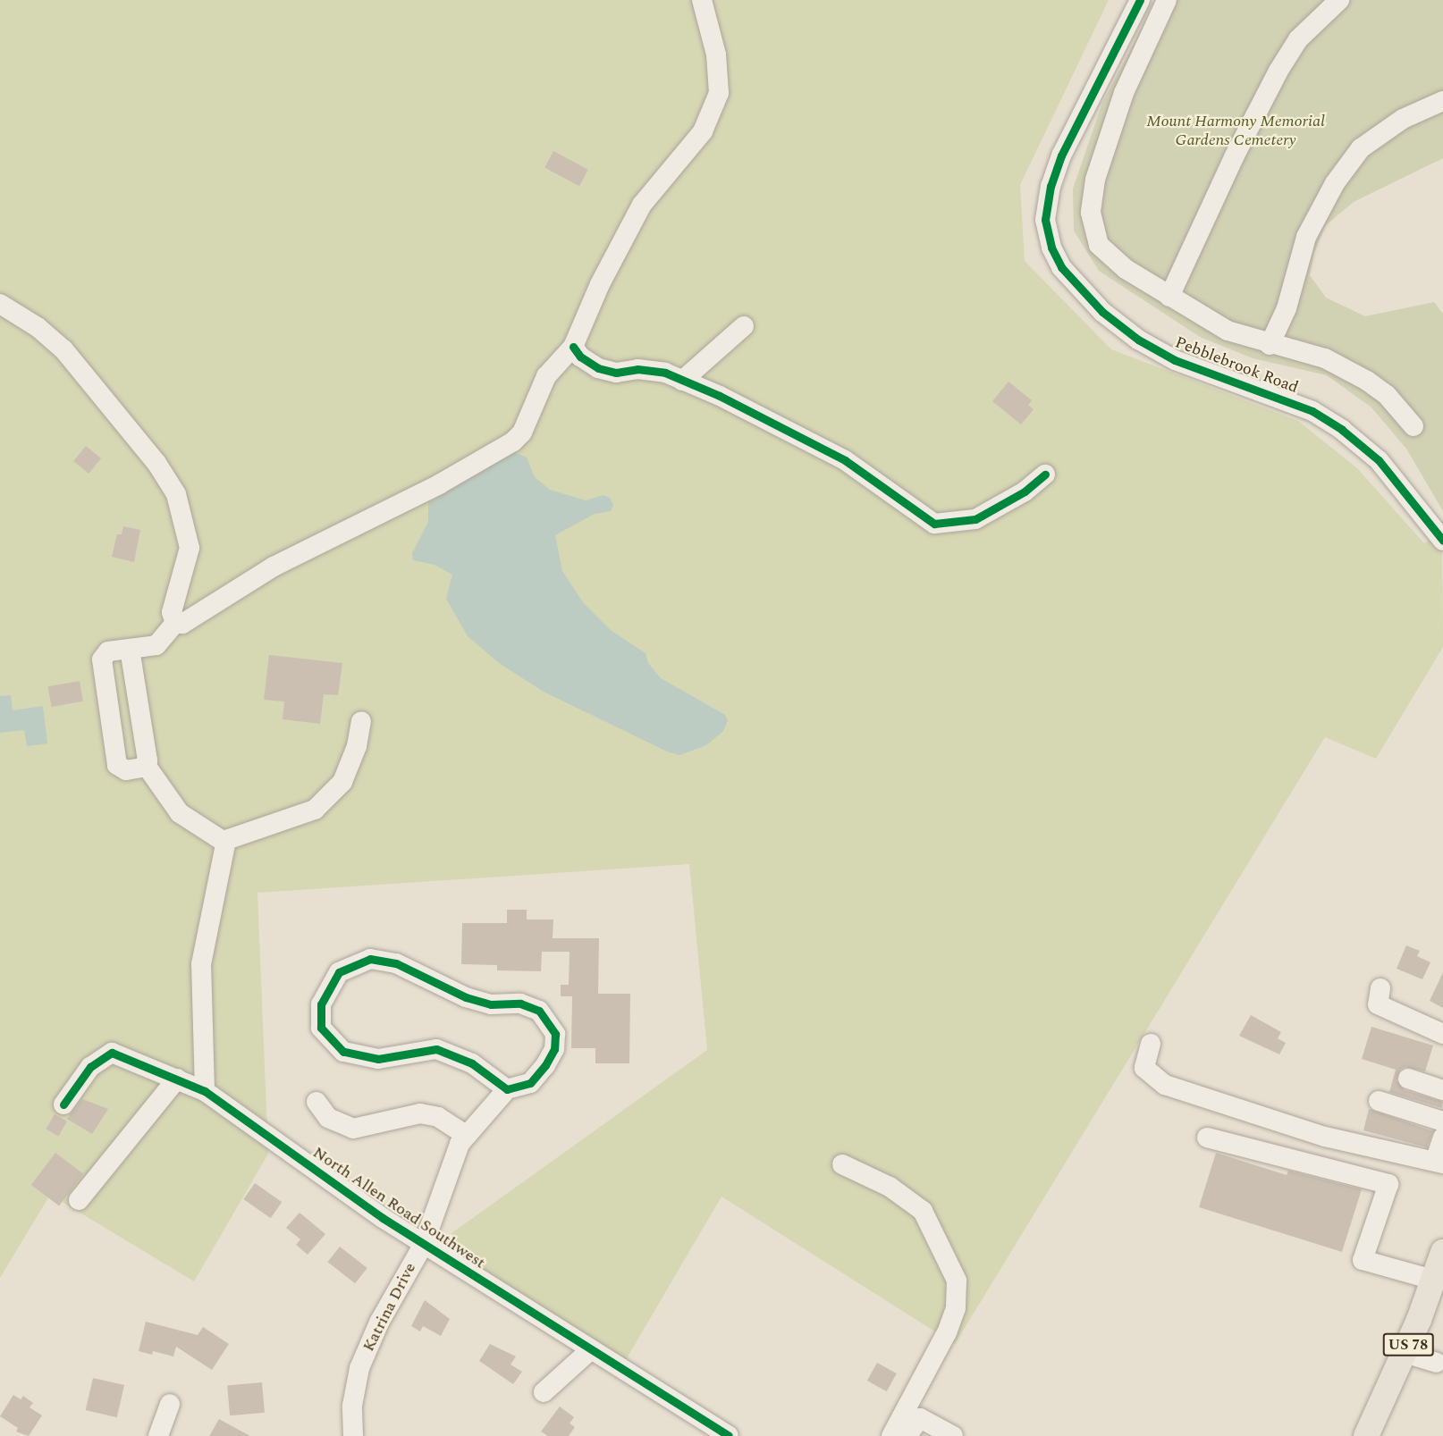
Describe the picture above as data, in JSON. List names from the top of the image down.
{
  "streets": {
    "main road": ["US 78"],
    "street": ["Pebblebrook Road", "North Allen Road Southwest", "Katrina Drive"]
  },
  "crossings": [
    ["North Allen Road Southwest", "Katrina Drive"]
  ],
  "parks": ["Mount Harmony Memorial Gardens Cemetery"]
}
